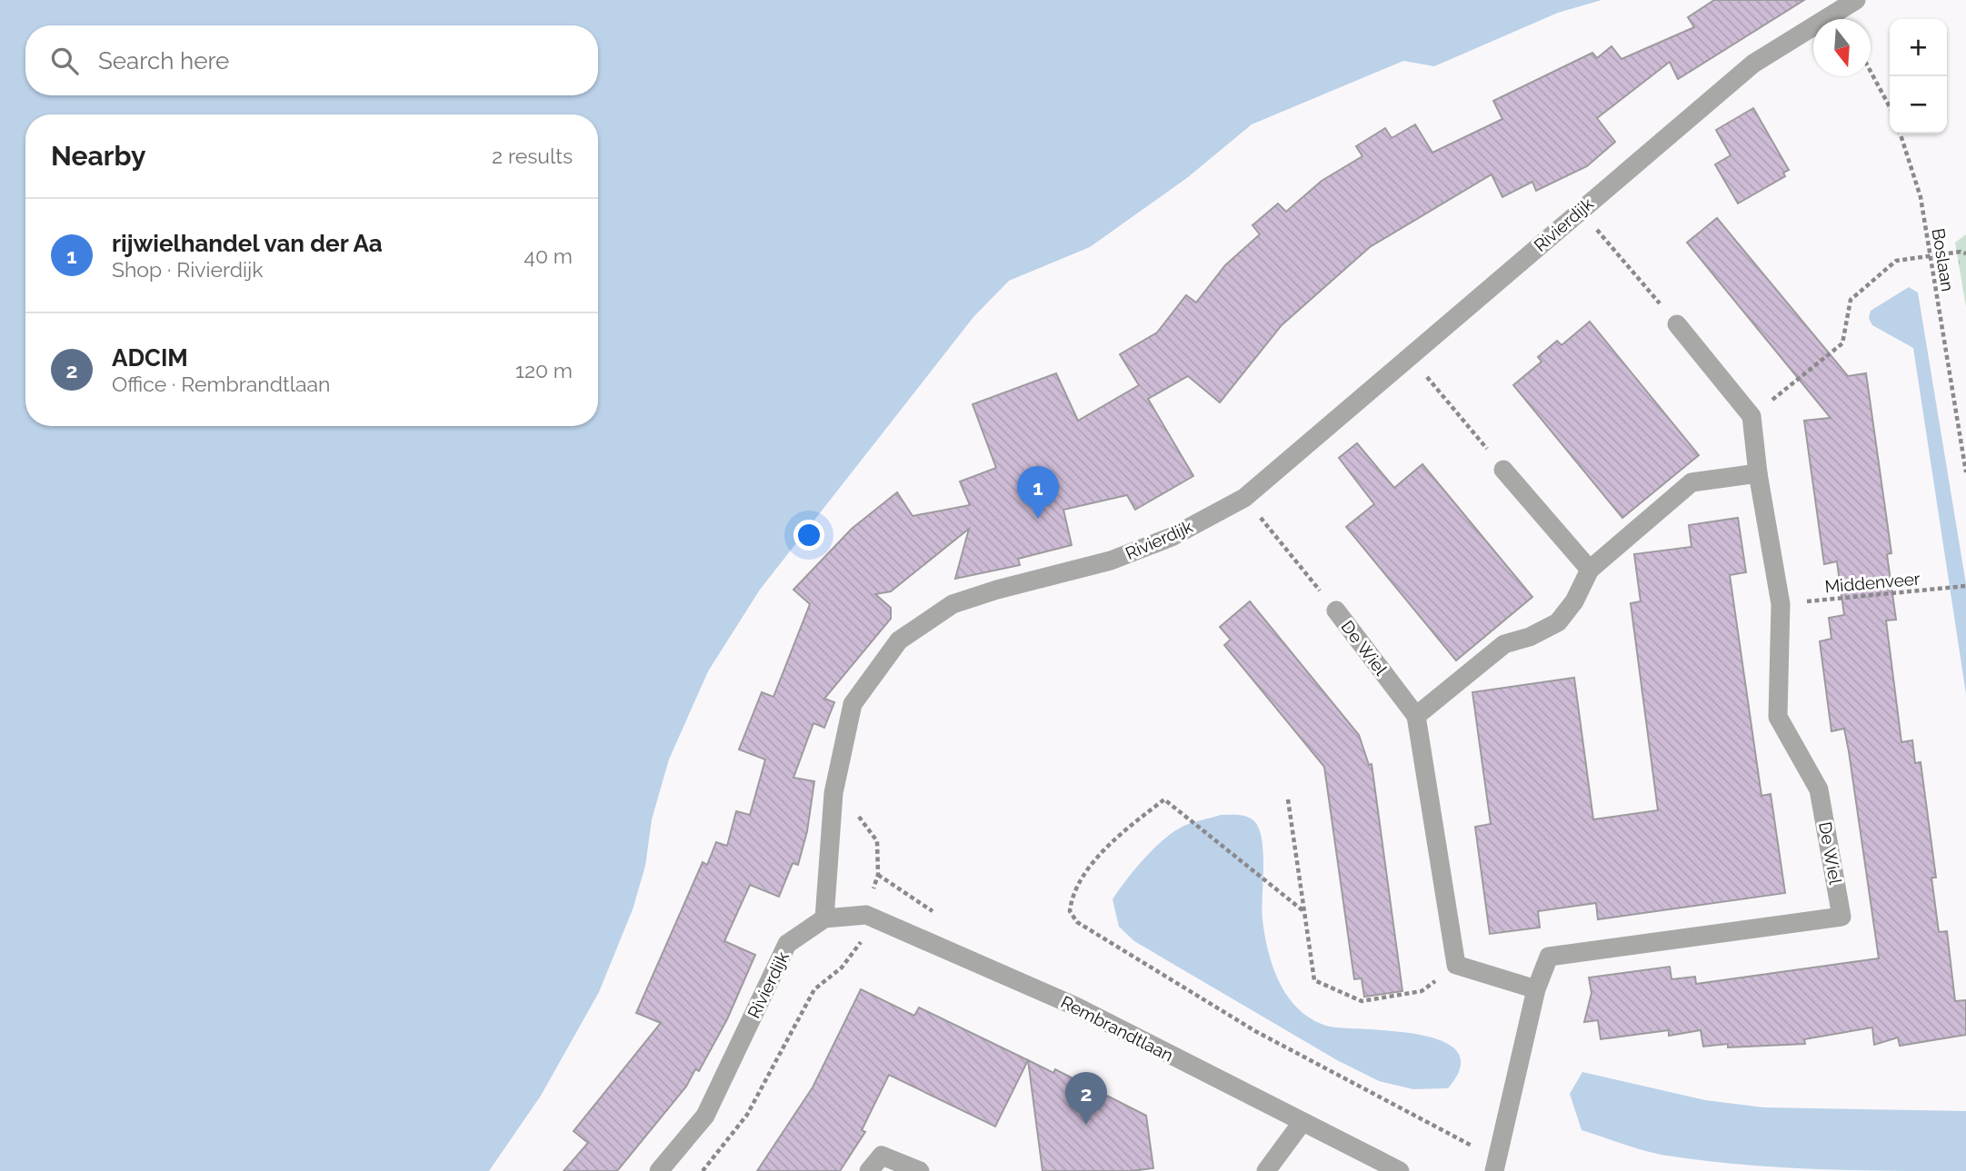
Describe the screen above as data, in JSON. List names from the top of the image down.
{
  "streets": {
    "street": ["Rivierdijk", "De Wiel", "Rembrandtlaan"],
    "path": ["Boslaan", "Middenveer"]
  },
  "crossings": [
    ["Rivierdijk", "Rembrandtlaan"],
    ["Middenveer", "De Wiel"]
  ],
  "north": "bottom",
  "page": {
    "map_buttons": ["+", "−"],
    "search": "Search here",
    "heading": ["Nearby", "2 results"],
    "list": [
      {
        "mark": "1",
        "name": "rijwielhandel van der Aa",
        "note": "Shop · Rivierdijk",
        "value": "40 m"
      },
      {
        "mark": "2",
        "name": "ADCIM",
        "note": "Office · Rembrandtlaan",
        "value": "120 m"
      }
    ],
    "pins": ["1", "2"]
  }
}
